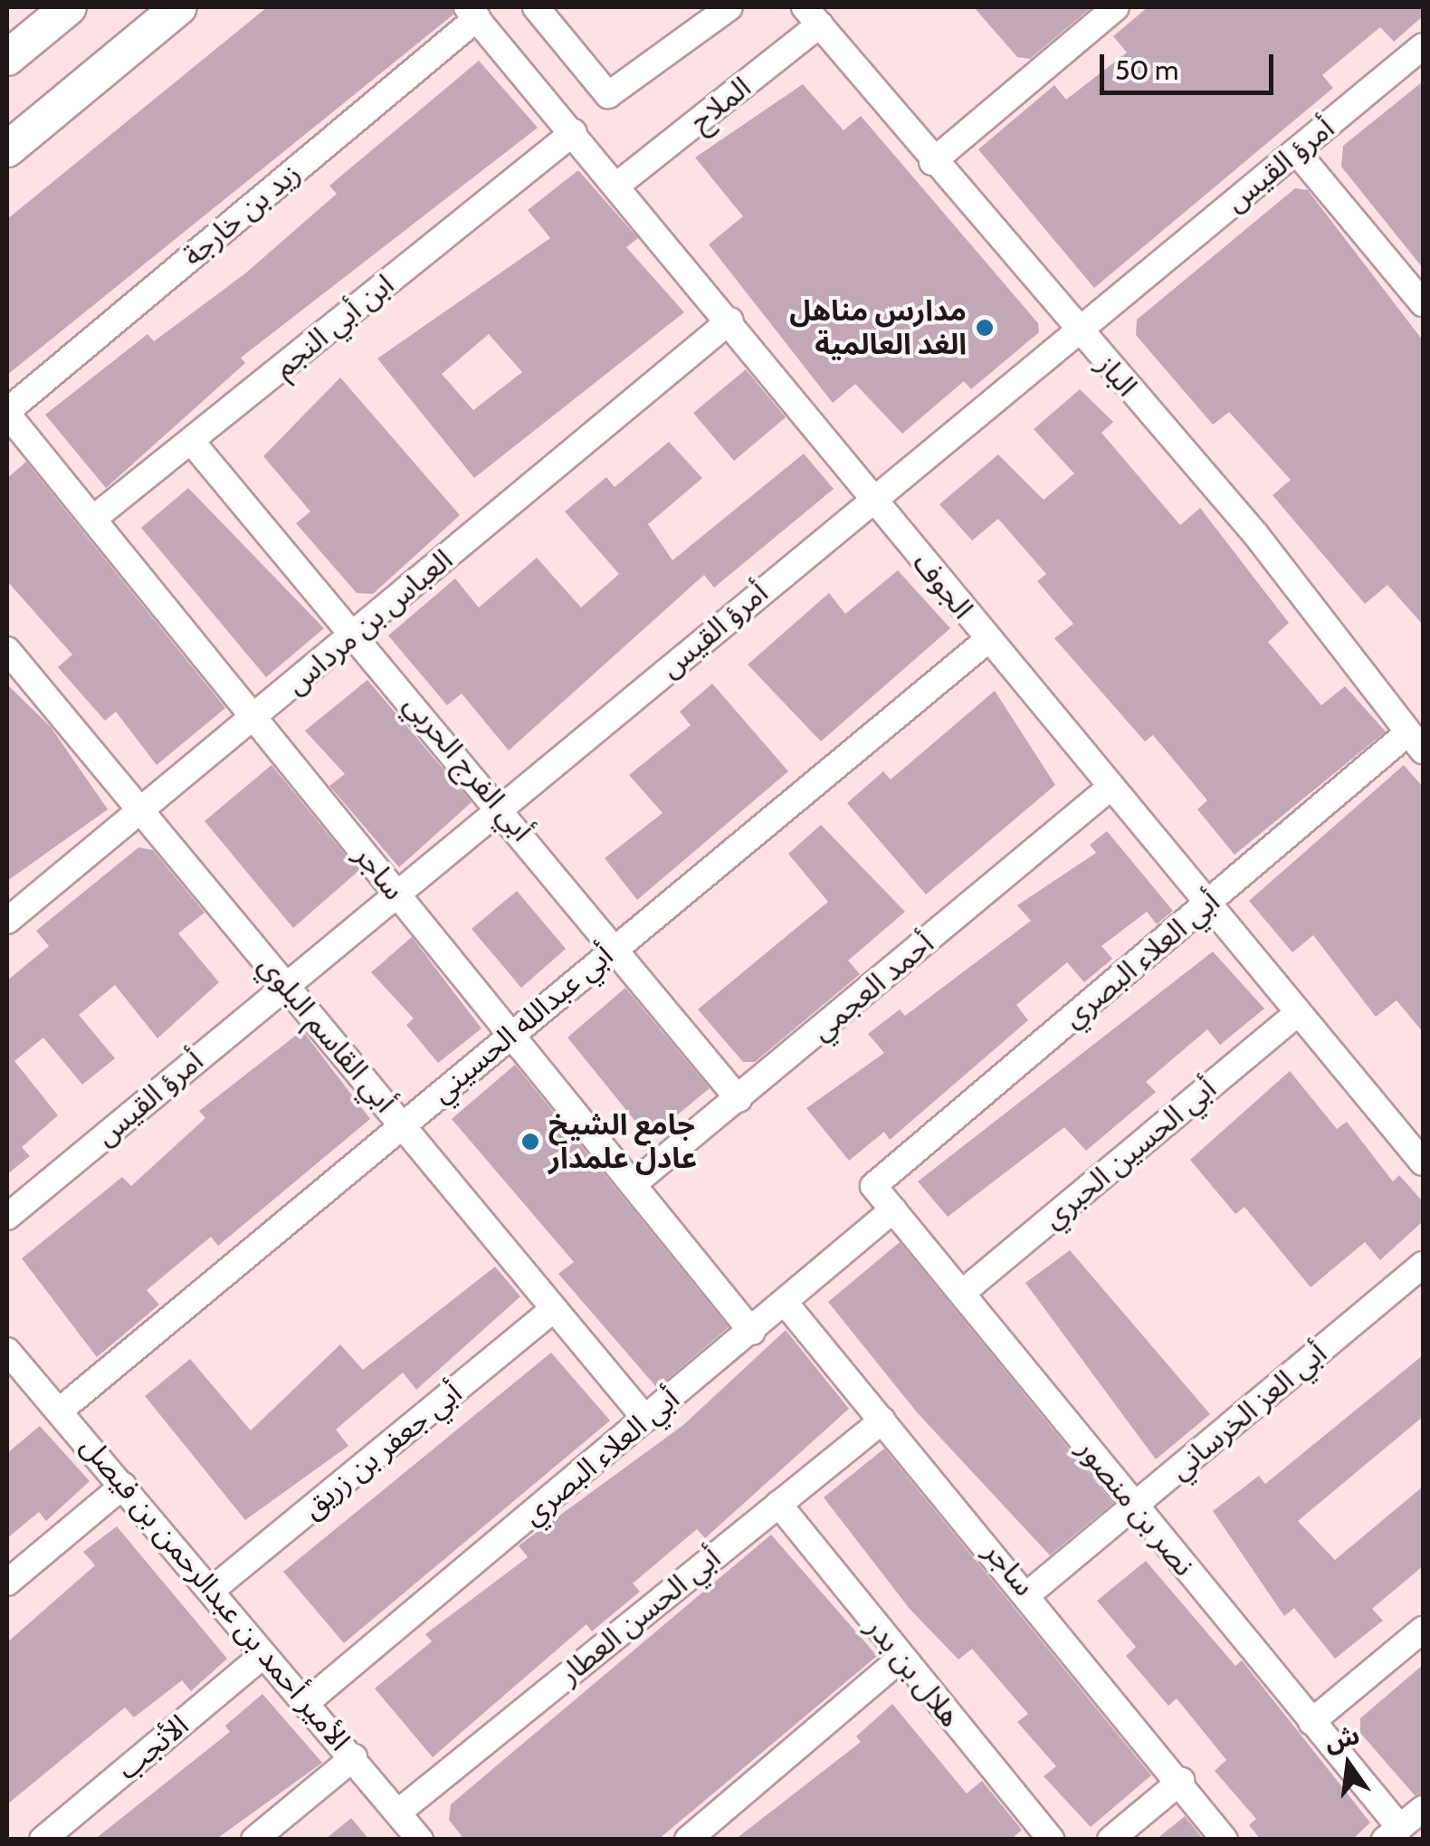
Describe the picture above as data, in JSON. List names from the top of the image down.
{
  "streets": {
    "street": [
      "الملاح",
      "أمرؤ القيس",
      "زيد بن خارجة",
      "ابن أبي النجم",
      "الباز",
      "الجوف",
      "العباس بن مرداس",
      "أبي الفرج الحربي",
      "ساجر",
      "أبي العلاء البصري",
      "أحمد العجمي",
      "أبي عبدالله الحسيني",
      "أبي القاسم البلوي",
      "أبي الحسين الحبري",
      "أبي العز الخرساني",
      "أبي جعفر بن زريق",
      "نصر بن منصور",
      "الأمير أحمد بن عبدالرحمن بن فيصل",
      "أبي الحسن العطار",
      "هلال بن بدر",
      "الأنجب"
    ]
  },
  "crossings": [
    ["الملاح", "الباز"],
    ["الملاح", "الجوف"],
    ["أمرؤ القيس", "الباز"],
    ["أمرؤ القيس", "الجوف"],
    ["أمرؤ القيس", "أبي الفرج الحربي"],
    ["أمرؤ القيس", "ساجر"],
    ["أمرؤ القيس", "أبي القاسم البلوي"],
    ["زيد بن خارجة", "الجوف"],
    ["زيد بن خارجة", "ساجر"],
    ["ابن أبي النجم", "الجوف"],
    ["ابن أبي النجم", "أبي الفرج الحربي"],
    ["ابن أبي النجم", "ساجر"],
    ["الباز", "أبي العلاء البصري"],
    ["الجوف", "العباس بن مرداس"],
    ["الجوف", "أبي العلاء البصري"],
    ["الجوف", "أحمد العجمي"],
    ["الجوف", "أبي عبدالله الحسيني"],
    ["الجوف", "أبي الحسين الحبري"],
    ["العباس بن مرداس", "أبي الفرج الحربي"],
    ["العباس بن مرداس", "ساجر"],
    ["العباس بن مرداس", "أبي القاسم البلوي"],
    ["أبي الفرج الحربي", "أحمد العجمي"],
    ["أبي الفرج الحربي", "أبي عبدالله الحسيني"],
    ["ساجر", "أبي العلاء البصري"],
    ["ساجر", "أحمد العجمي"],
    ["ساجر", "أبي عبدالله الحسيني"],
    ["ساجر", "أبي العز الخرساني"],
    ["ساجر", "أبي الحسن العطار"],
    ["أبي العلاء البصري", "أبي القاسم البلوي"],
    ["أبي العلاء البصري", "نصر بن منصور"],
    ["أبي العلاء البصري", "الأمير أحمد بن عبدالرحمن بن فيصل"],
    ["أبي عبدالله الحسيني", "أبي القاسم البلوي"],
    ["أبي عبدالله الحسيني", "الأمير أحمد بن عبدالرحمن بن فيصل"],
    ["أبي القاسم البلوي", "أبي جعفر بن زريق"],
    ["أبي الحسين الحبري", "نصر بن منصور"],
    ["أبي العز الخرساني", "نصر بن منصور"],
    ["أبي جعفر بن زريق", "الأمير أحمد بن عبدالرحمن بن فيصل"],
    ["الأمير أحمد بن عبدالرحمن بن فيصل", "أبي الحسن العطار"],
    ["الأمير أحمد بن عبدالرحمن بن فيصل", "الأنجب"],
    ["أبي الحسن العطار", "هلال بن بدر"]
  ],
  "places": ["مدارس مناهل الغد العالمية", "جامع الشيخ عادل علمدار"],
  "scale_bar": "50 m",
  "north": "top"
}
